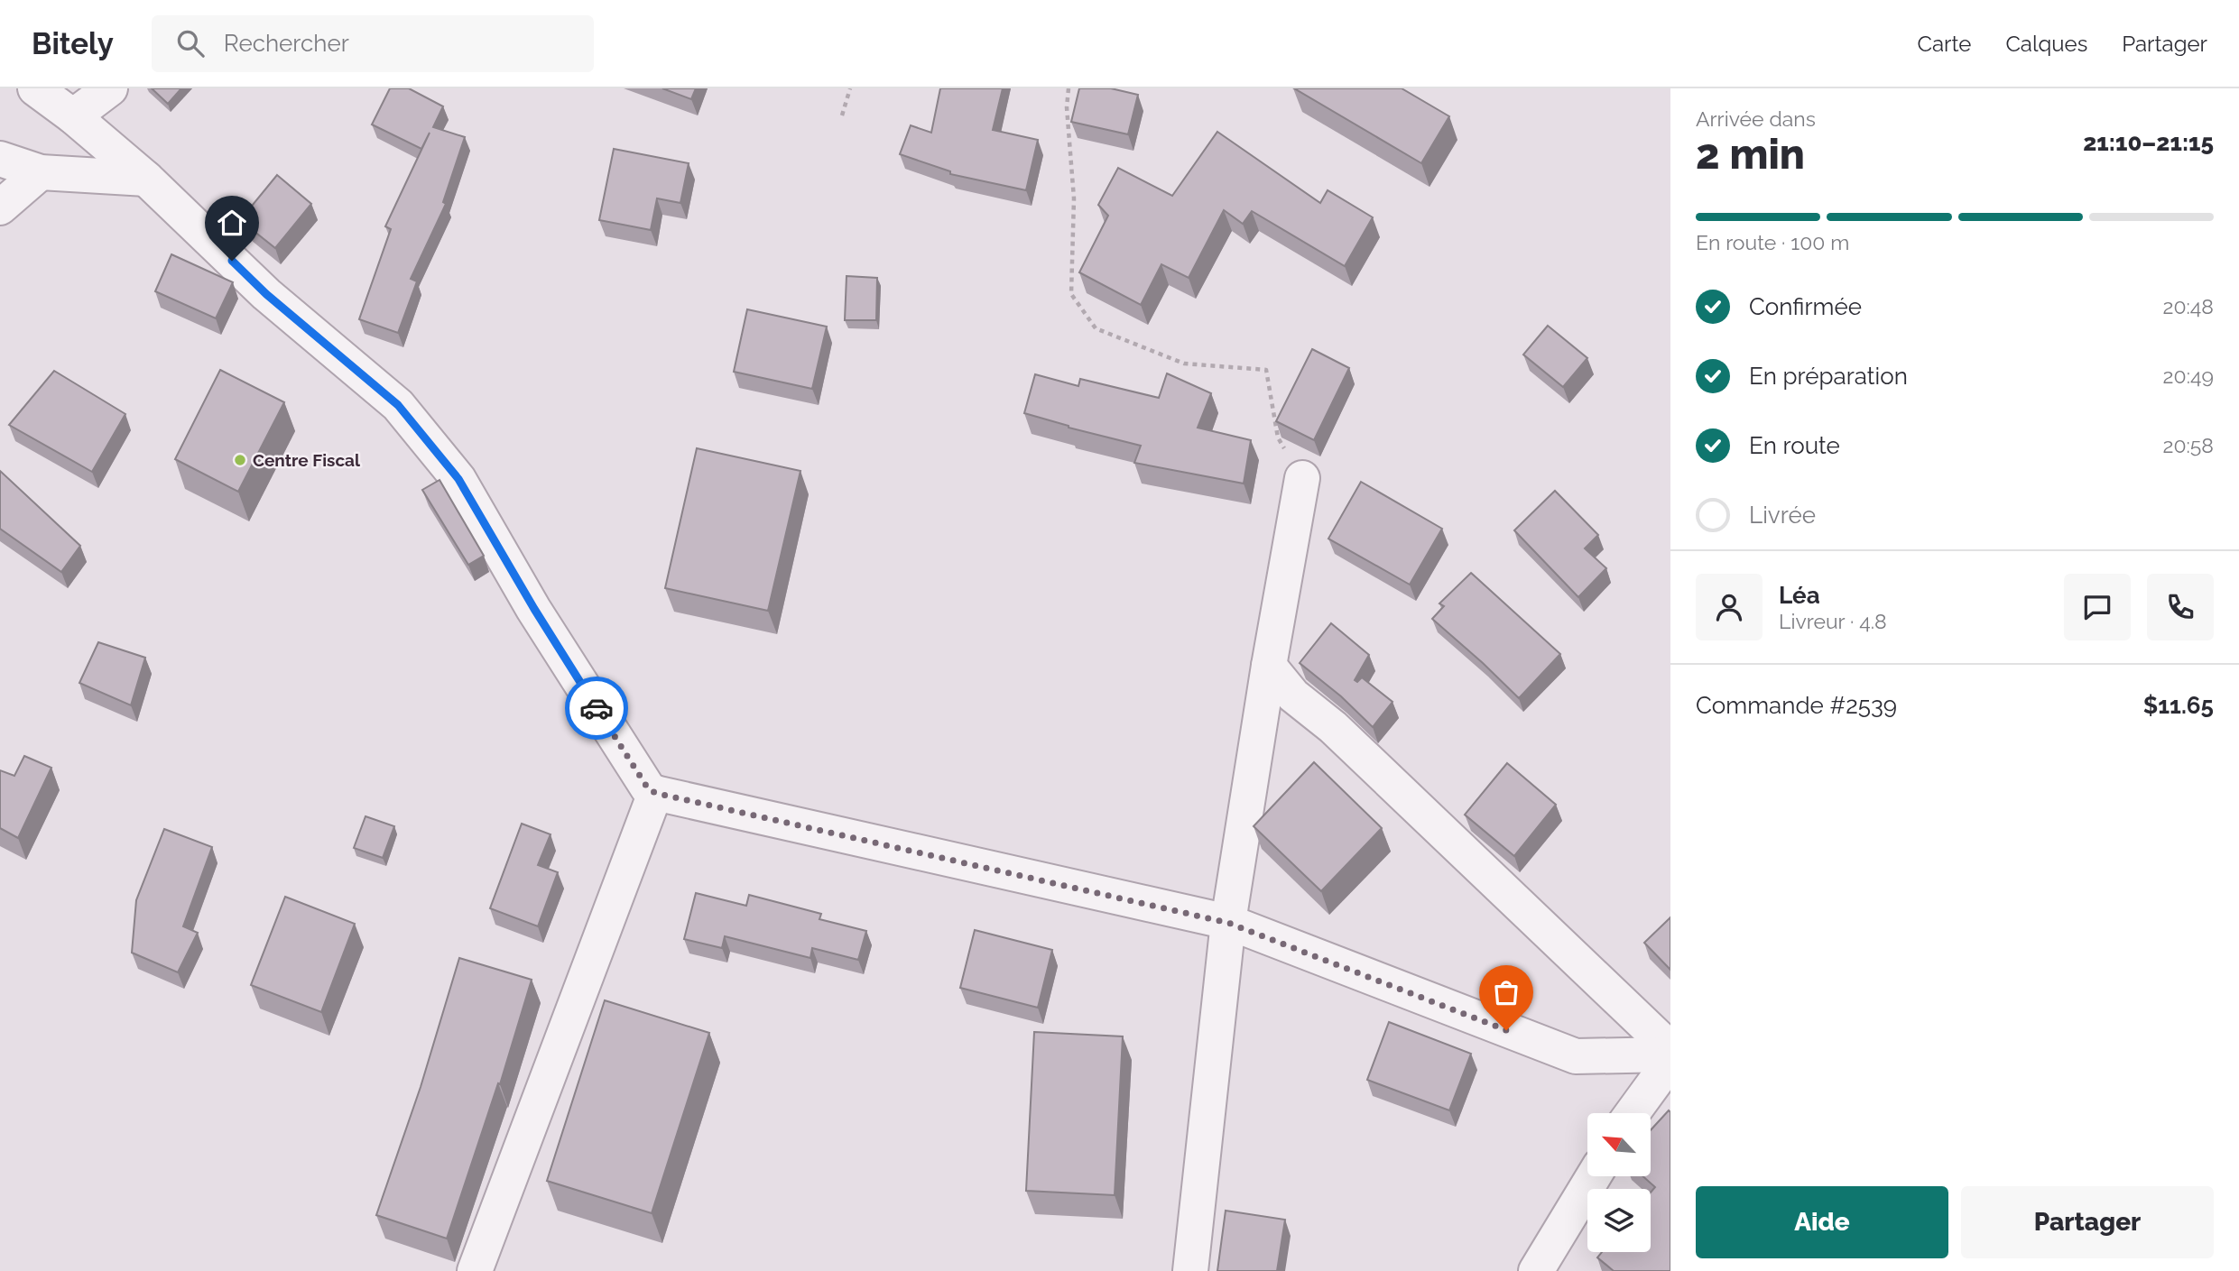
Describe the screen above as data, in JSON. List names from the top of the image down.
{
  "places": ["Centre Fiscal"],
  "north": "top left",
  "page": {
    "header": "Bitely",
    "search": "Rechercher",
    "nav": ["Carte", "Calques", "Partager"],
    "heading": ["2 min", "Arrivée dans", "21:10–21:15"],
    "panel": [
      "Léa",
      "Livreur · 4.8",
      "Commande #2539",
      "$11.65"
    ],
    "bar": "En route · 100 m",
    "list": [
      ["Confirmée", "20:48"],
      ["En préparation", "20:49"],
      ["En route", "20:58"],
      "Livrée"
    ],
    "buttons": ["Aide", "Partager"]
  }
}
